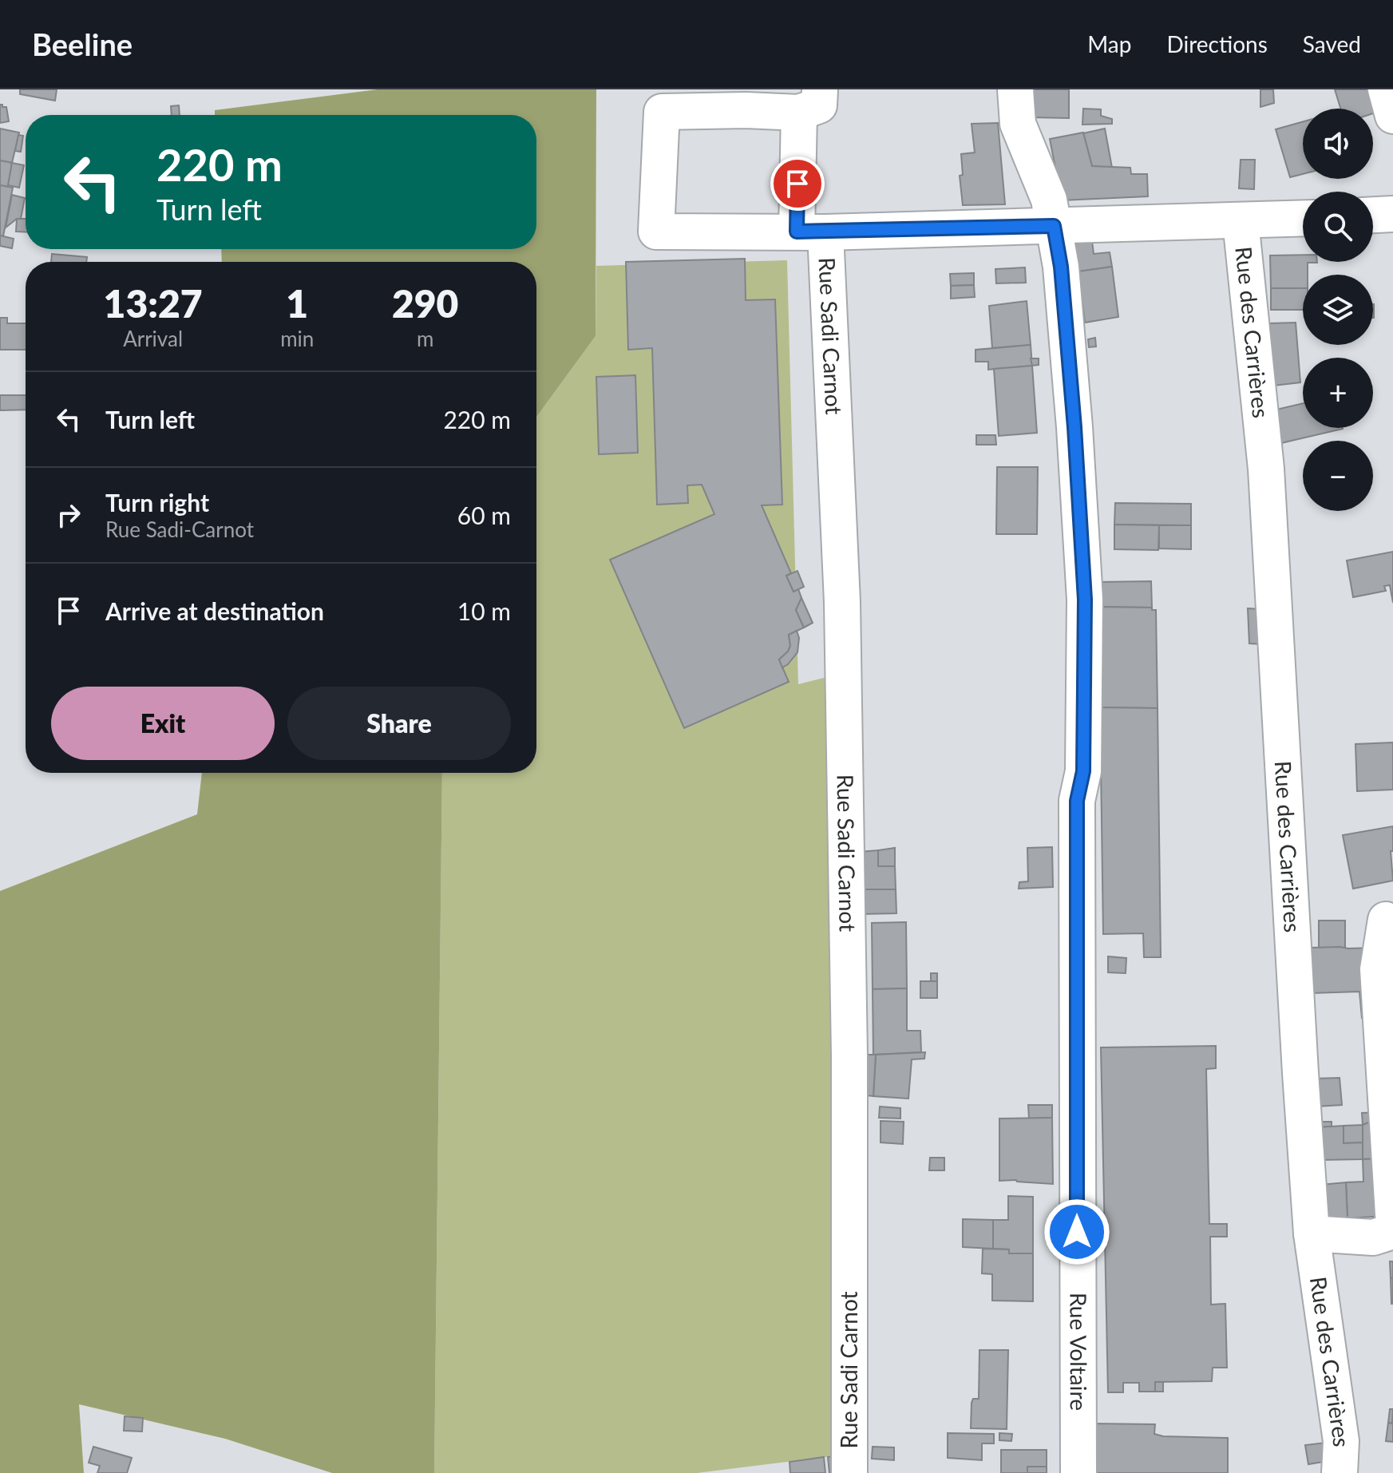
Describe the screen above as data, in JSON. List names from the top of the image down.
{
  "streets": {
    "street": ["Rue des Carrières", "Rue Sadi Carnot", "Rue Voltaire"]
  },
  "page": {
    "header": "Beeline",
    "nav": ["Map", "Directions", "Saved"],
    "map_buttons": ["+", "−"],
    "turn": ["220 m", "Turn left"],
    "eta": [
      "13:27",
      "Arrival",
      "1",
      "min",
      "290",
      "m"
    ],
    "list": [
      {
        "name": "Turn left",
        "value": "220 m"
      },
      {
        "name": "Turn right",
        "note": "Rue Sadi-Carnot",
        "value": "60 m"
      },
      {
        "name": "Arrive at destination",
        "value": "10 m"
      }
    ],
    "buttons": ["Exit", "Share"]
  }
}
